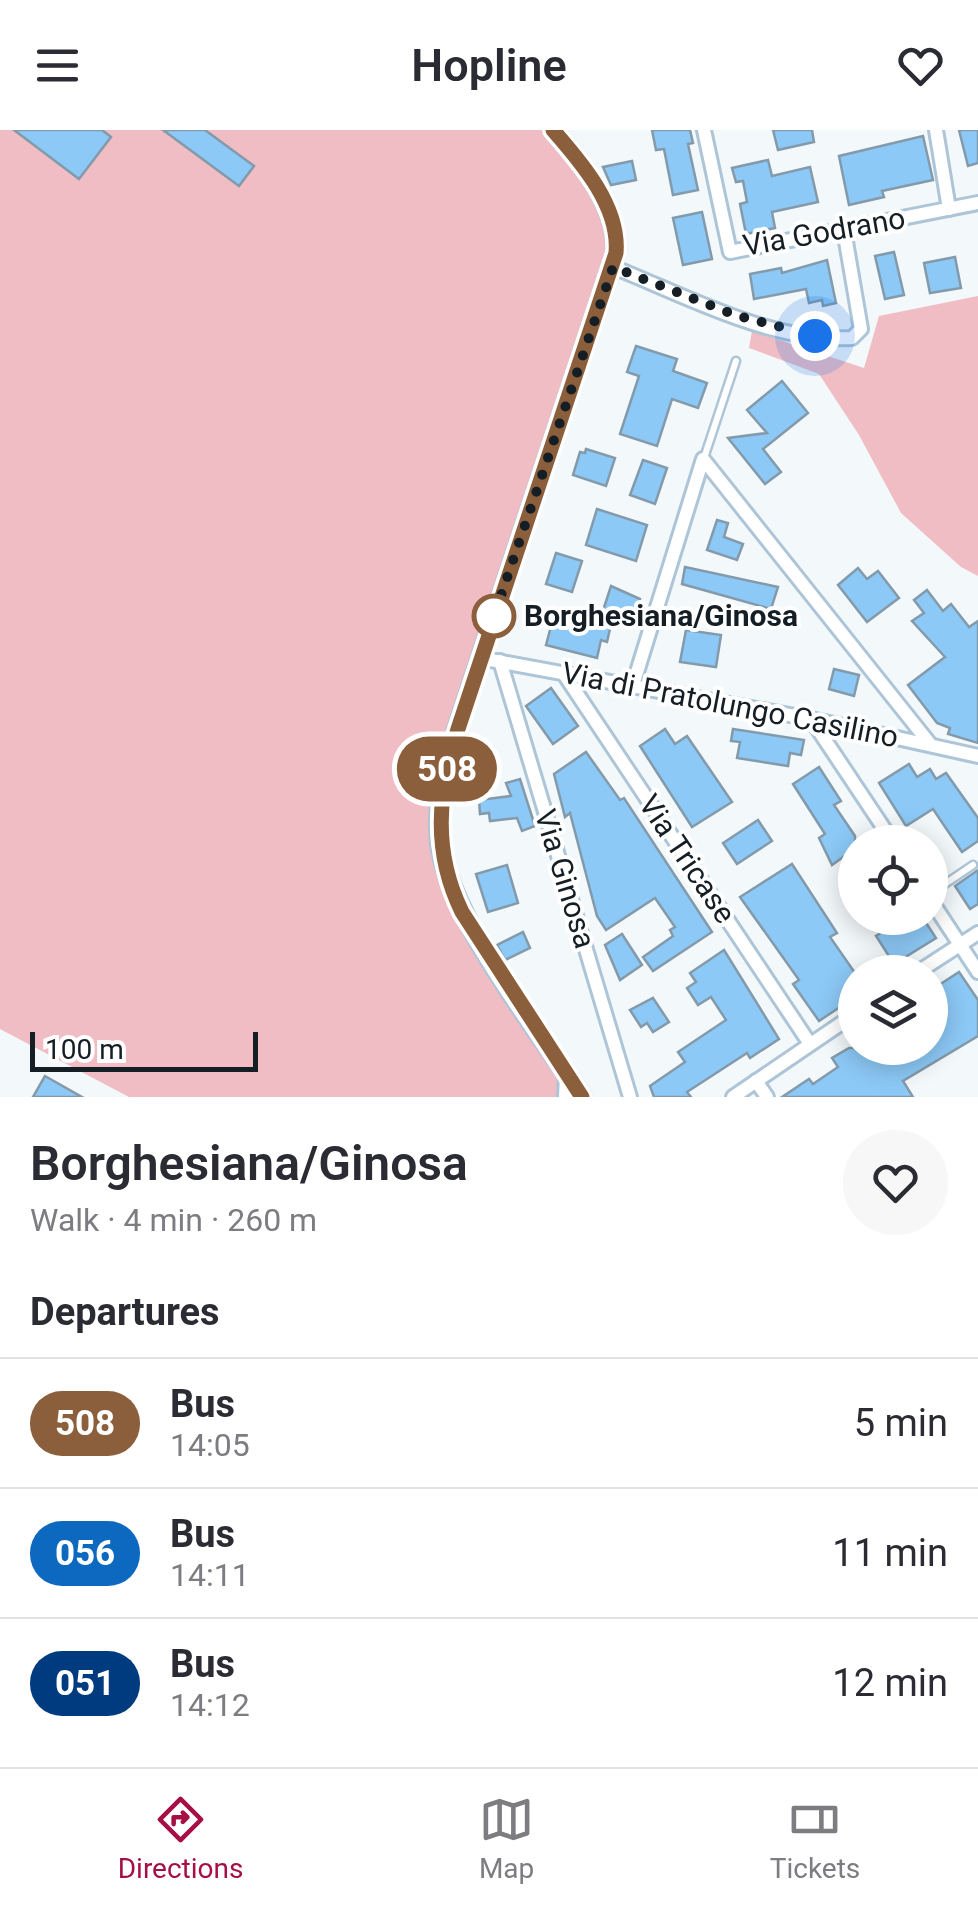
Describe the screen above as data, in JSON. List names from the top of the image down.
{
  "streets": {
    "street": [
      "Via Godrano",
      "Via di Pratolungo Casilino",
      "Via Tricase",
      "Via Ginosa"
    ]
  },
  "crossings": [
    ["Via di Pratolungo Casilino", "Via Tricase"],
    ["Via di Pratolungo Casilino", "Via Ginosa"]
  ],
  "places": ["Borghesiana/Ginosa"],
  "lines": ["bus line 508"],
  "scale_bar": "100 m",
  "page": {
    "header": "Hopline",
    "on_map": "508",
    "scale": "100 m",
    "heading": [
      ["Borghesiana/Ginosa", "Walk · 4 min · 260 m"],
      "Departures"
    ],
    "list": [
      {
        "mark": "508",
        "name": "Bus",
        "note": "14:05",
        "value": "5 min"
      },
      {
        "mark": "056",
        "name": "Bus",
        "note": "14:11",
        "value": "11 min"
      },
      {
        "mark": "051",
        "name": "Bus",
        "note": "14:12",
        "value": "12 min"
      }
    ],
    "tabs": ["Directions", "Map", "Tickets"]
  }
}
